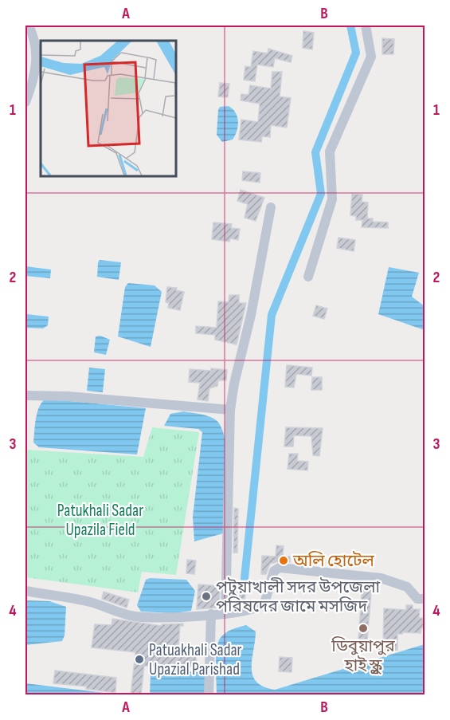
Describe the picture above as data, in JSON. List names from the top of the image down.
{
  "parks": ["Patukhali Sadar Upazila Field"],
  "places": [
    "অলি হোটেল",
    "পটুয়াখালী সদর উপজেলা পরিষদের জামে মসজিদ",
    "ডিবুয়াপুর হাই স্কুল",
    "Patuakhali Sadar Upazial Parishad"
  ],
  "grid": {
    "columns": ["A", "B"],
    "rows": [
      "1",
      "2",
      "3",
      "4"
    ]
  }
}
